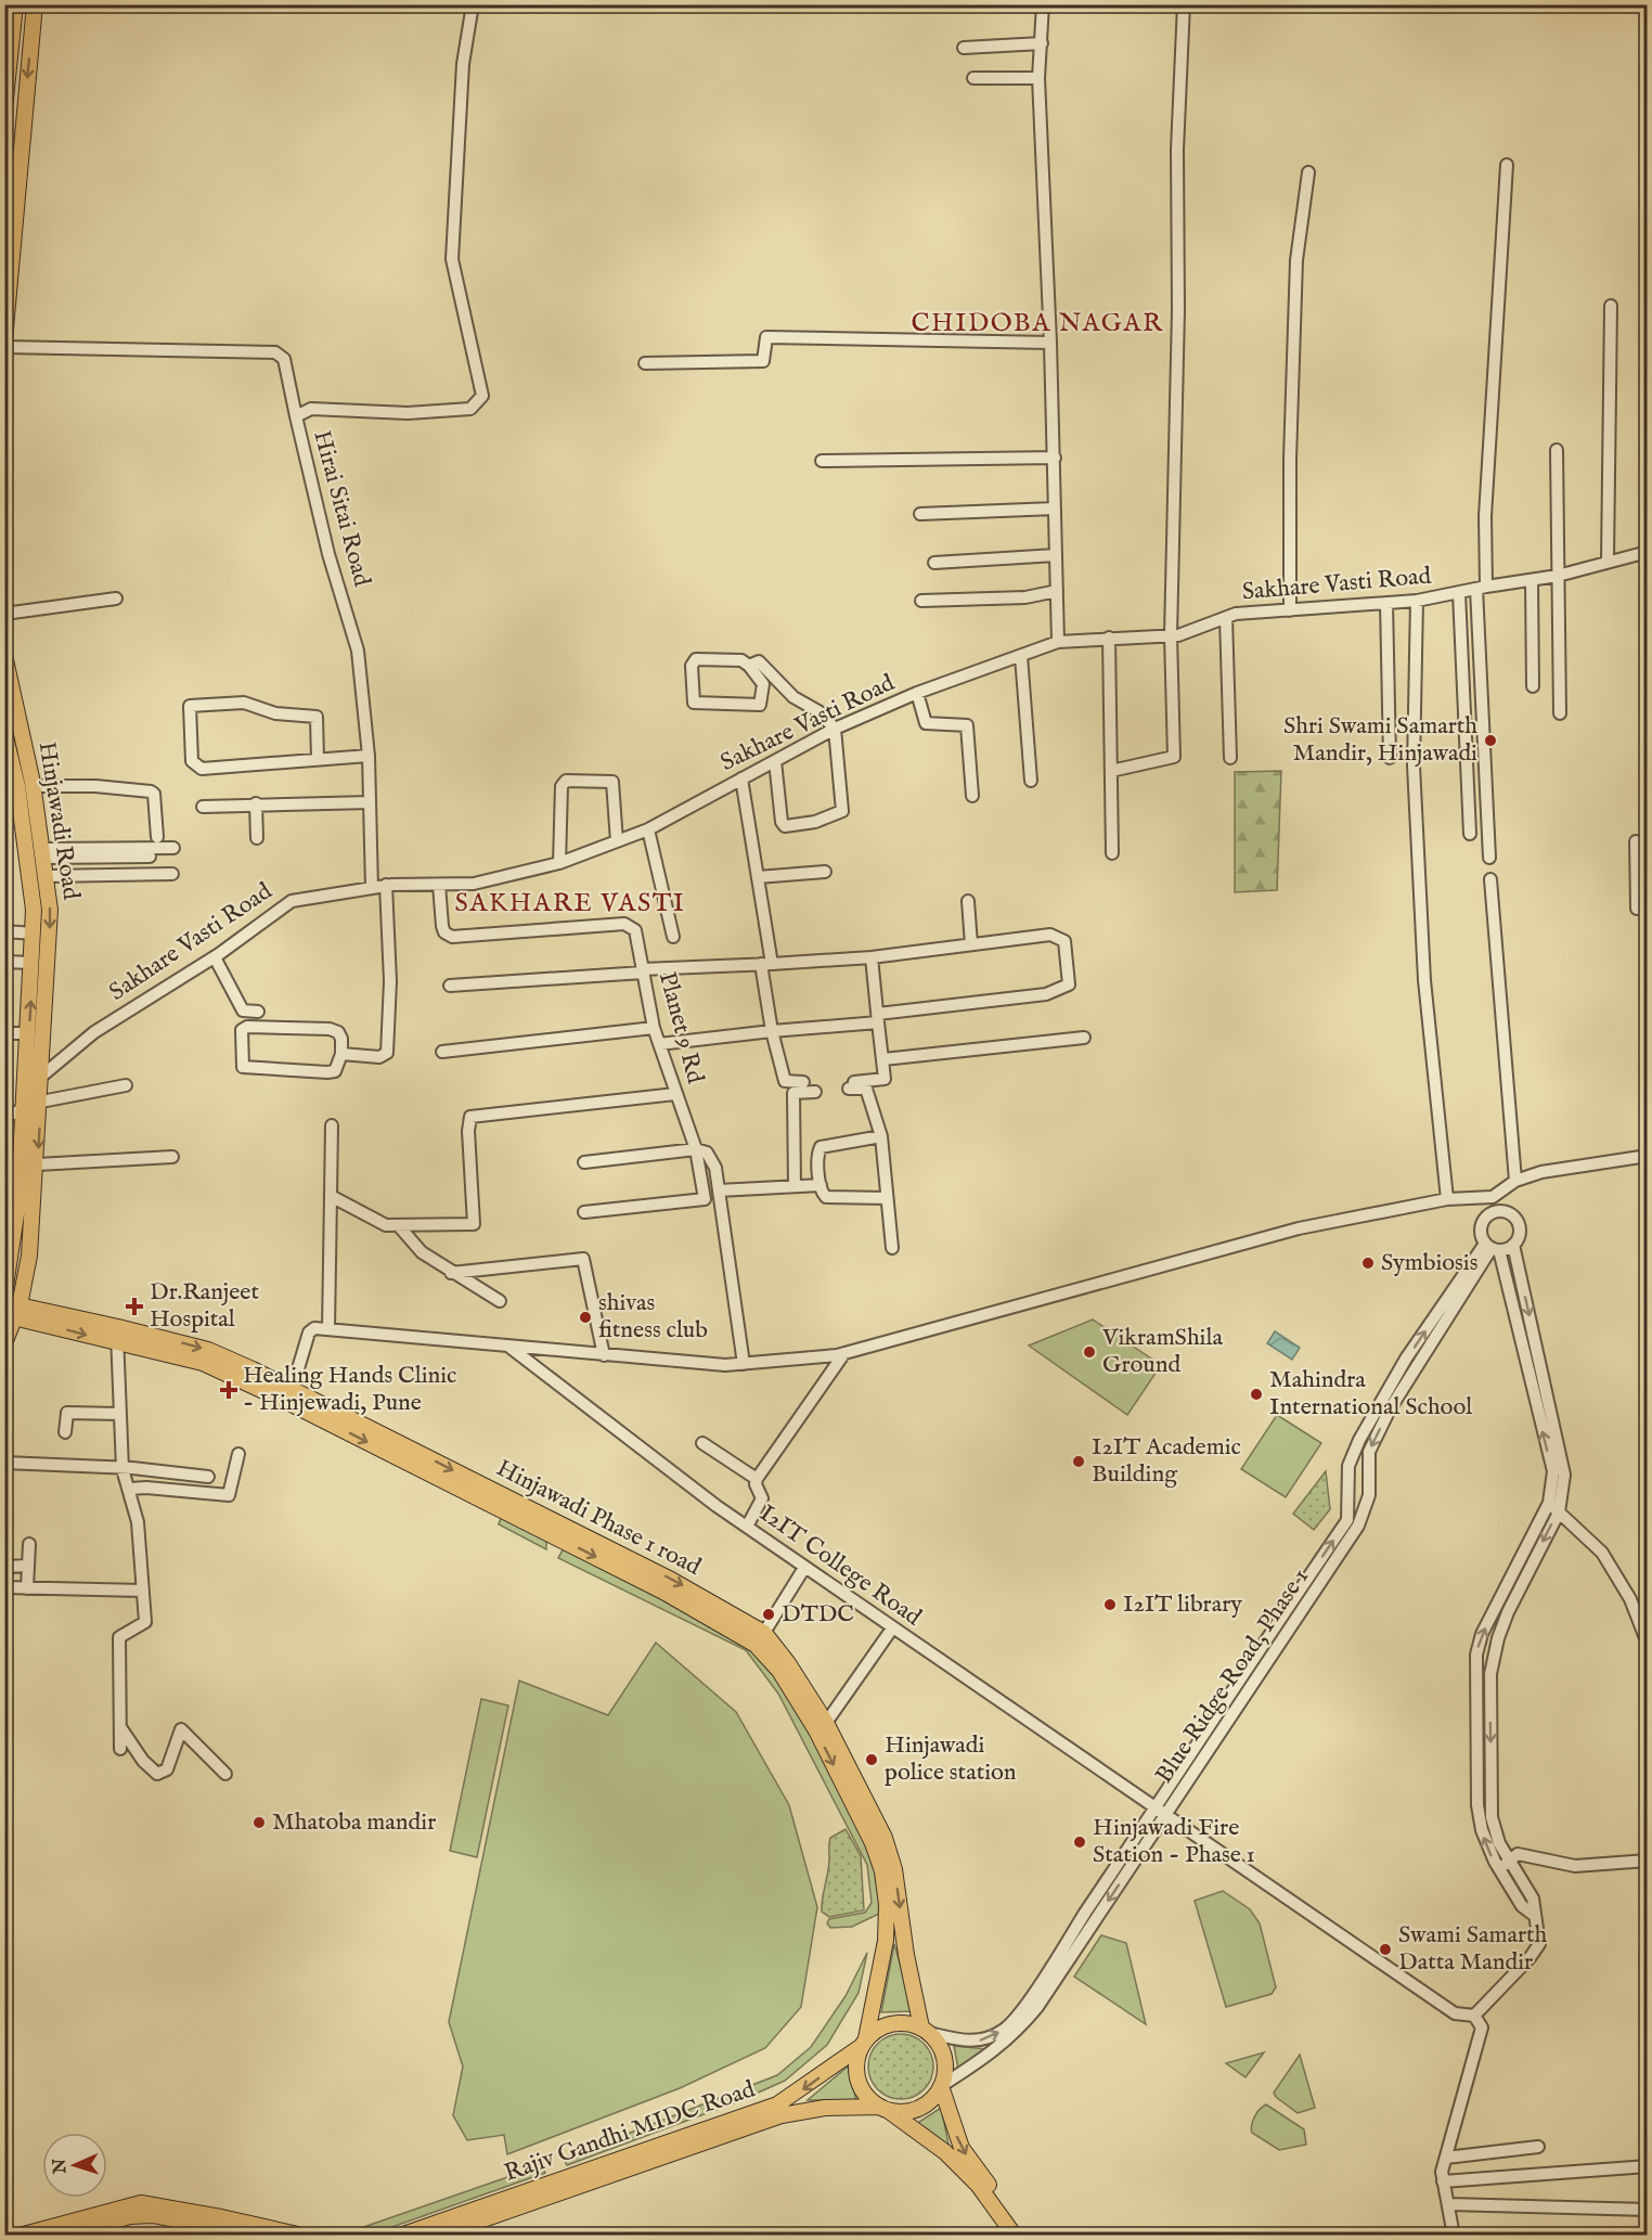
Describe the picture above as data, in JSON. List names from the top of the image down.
{
  "streets": {
    "main road": ["Hinjawadi Road", "Hinjawadi Phase 1 road", "Rajiv Gandhi MIDC Road"],
    "street": [
      "Hirai Sitai Road",
      "Sakhare Vasti Road",
      "Planet 9 Rd",
      "I2IT College Road",
      "Blue Ridge Road, Phase 1"
    ]
  },
  "crossings": [
    ["Hirai Sitai Road", "Sakhare Vasti Road"],
    ["Sakhare Vasti Road", "Hinjawadi Road"],
    ["Sakhare Vasti Road", "Planet 9 Rd"],
    ["Hinjawadi Road", "Hinjawadi Phase 1 road"],
    ["Hinjawadi Phase 1 road", "Blue Ridge Road, Phase 1"],
    ["Hinjawadi Phase 1 road", "Rajiv Gandhi MIDC Road"],
    ["I2IT College Road", "Blue Ridge Road, Phase 1"],
    ["Blue Ridge Road, Phase 1", "Rajiv Gandhi MIDC Road"]
  ],
  "one_way": ["Hinjawadi Phase 1 road"],
  "districts": ["CHIDOBA NAGAR", "SAKHARE VASTI"],
  "places": {
    "other": [
      "Shri Swami Samarth Mandir, Hinjawadi",
      "Symbiosis",
      "shivas fitness club",
      "VikramShila Ground",
      "Mahindra International School",
      "I2IT Academic Building",
      "I2IT library",
      "DTDC",
      "Hinjawadi police station",
      "Mhatoba mandir",
      "Hinjawadi Fire Station - Phase 1",
      "Swami Samarth Datta Mandir"
    ],
    "health": ["Dr.Ranjeet Hospital", "Healing Hands Clinic - Hinjewadi, Pune"]
  },
  "north": "left"
}
